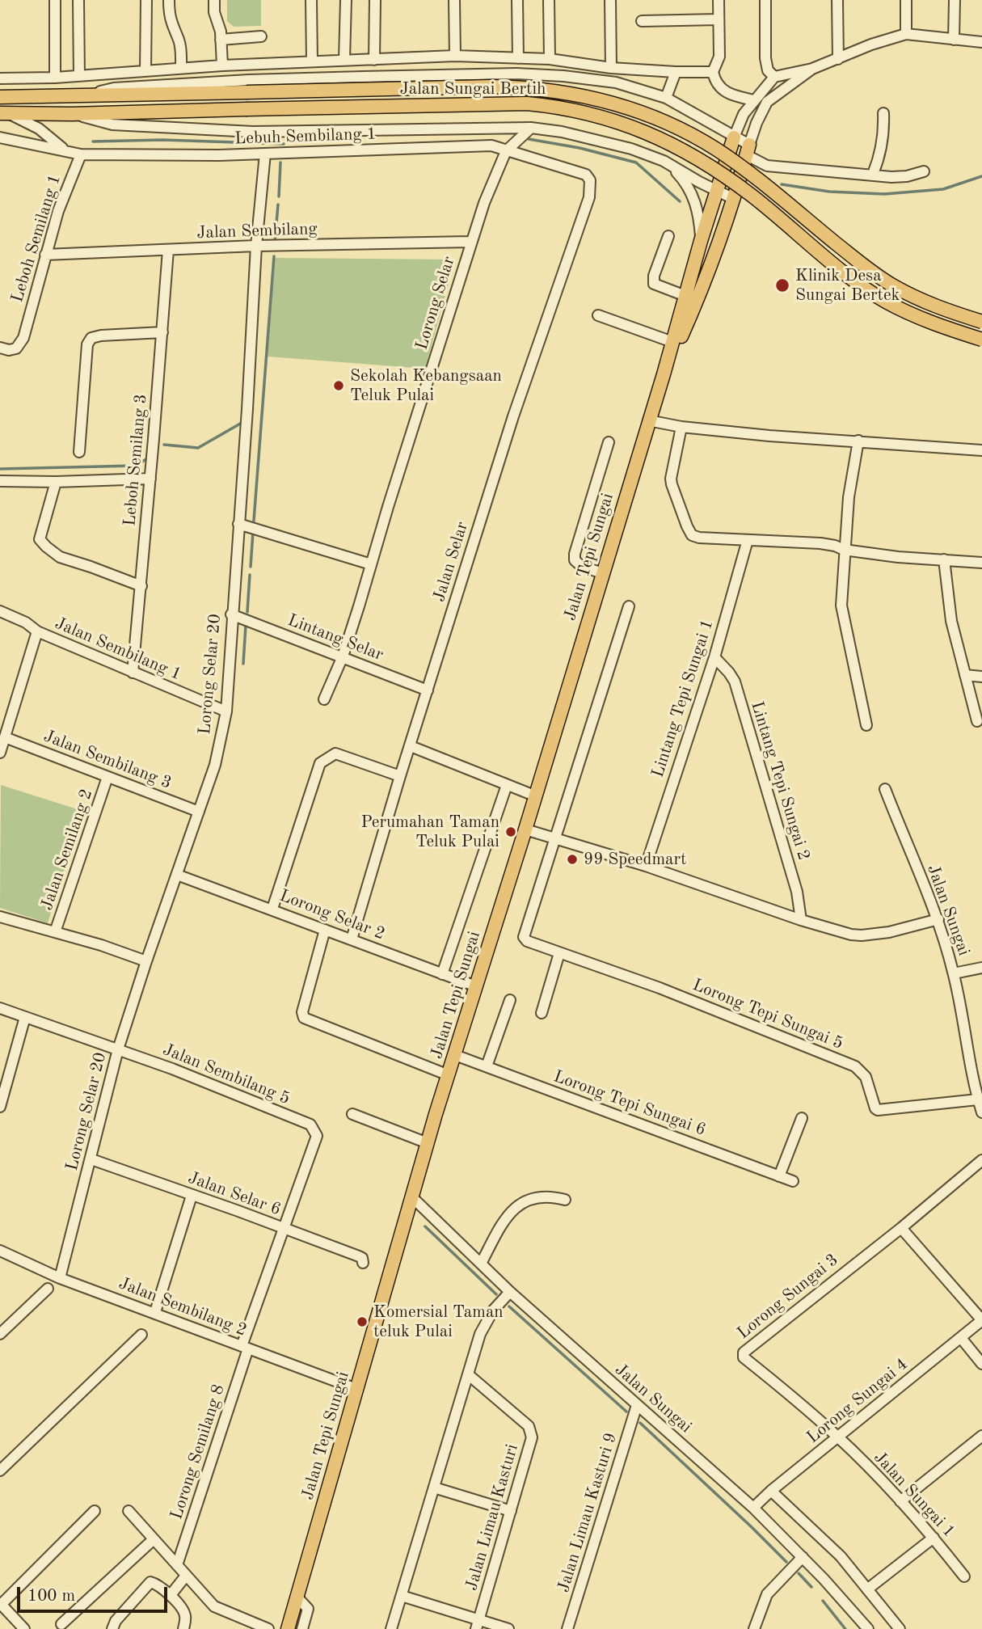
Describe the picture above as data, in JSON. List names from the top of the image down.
{
  "streets": {
    "main road": ["Jalan Sungai Bertih", "Jalan Tepi Sungai"],
    "street": [
      "Lebuh Sembilang 1",
      "Jalan Sembilang",
      "Leboh Semilang 1",
      "Lorong Selar",
      "Leboh Semilang 3",
      "Jalan Selar",
      "Lintang Selar",
      "Jalan Sembilang 1",
      "Lorong Selar 20",
      "Lintang Tepi Sungai 1",
      "Jalan Sembilang 3",
      "Lintang Tepi Sungai 2",
      "Jalan Semilang 2",
      "Jalan Sungai",
      "Lorong Selar 2",
      "Lorong Tepi Sungai 5",
      "Jalan Sembilang 5",
      "Lorong Tepi Sungai 6",
      "Jalan Selar 6",
      "Lorong Sungai 3",
      "Jalan Sembilang 2",
      "Lorong Sungai 4",
      "Lorong Semilang 8",
      "Jalan Sungai 1",
      "Jalan Limau Kasturi 9",
      "Jalan Limau Kasturi"
    ]
  },
  "crossings": [
    ["Lebuh Sembilang 1", "Leboh Semilang 1"],
    ["Lebuh Sembilang 1", "Lorong Selar"],
    ["Lebuh Sembilang 1", "Jalan Selar"],
    ["Lebuh Sembilang 1", "Lorong Selar 20"],
    ["Jalan Sembilang", "Leboh Semilang 1"],
    ["Jalan Sembilang", "Lorong Selar"],
    ["Jalan Sembilang", "Leboh Semilang 3"],
    ["Jalan Sembilang", "Lorong Selar 20"],
    ["Lorong Selar", "Lintang Selar"],
    ["Leboh Semilang 3", "Jalan Sembilang 1"],
    ["Jalan Tepi Sungai", "Jalan Sungai"],
    ["Jalan Tepi Sungai", "Lorong Selar 2"],
    ["Jalan Tepi Sungai", "Lorong Tepi Sungai 6"],
    ["Jalan Tepi Sungai", "Jalan Sembilang 2"],
    ["Jalan Selar", "Lintang Selar"],
    ["Jalan Selar", "Lorong Selar 2"],
    ["Lintang Selar", "Lorong Selar 20"],
    ["Jalan Sembilang 1", "Lorong Selar 20"],
    ["Lorong Selar 20", "Jalan Sembilang 3"],
    ["Lorong Selar 20", "Lorong Selar 2"],
    ["Lorong Selar 20", "Jalan Sembilang 5"],
    ["Lorong Selar 20", "Jalan Selar 6"],
    ["Lorong Selar 20", "Jalan Sembilang 2"],
    ["Lintang Tepi Sungai 1", "Lintang Tepi Sungai 2"],
    ["Jalan Sembilang 3", "Jalan Semilang 2"],
    ["Jalan Sungai", "Lorong Tepi Sungai 5"],
    ["Jalan Sungai", "Lorong Sungai 4"],
    ["Jalan Sungai", "Jalan Limau Kasturi 9"],
    ["Jalan Sembilang 5", "Lorong Semilang 8"],
    ["Jalan Selar 6", "Lorong Semilang 8"],
    ["Lorong Sungai 3", "Lorong Sungai 4"],
    ["Lorong Sungai 3", "Jalan Sungai 1"],
    ["Jalan Sembilang 2", "Lorong Semilang 8"],
    ["Lorong Sungai 4", "Jalan Sungai 1"]
  ],
  "places": [
    "Klinik Desa Sungai Bertek",
    "Sekolah Kebangsaan Teluk Pulai",
    "Perumahan Taman Teluk Pulai",
    "99 Speedmart",
    "Komersial Taman teluk Pulai"
  ],
  "scale_bar": "100 m"
}
